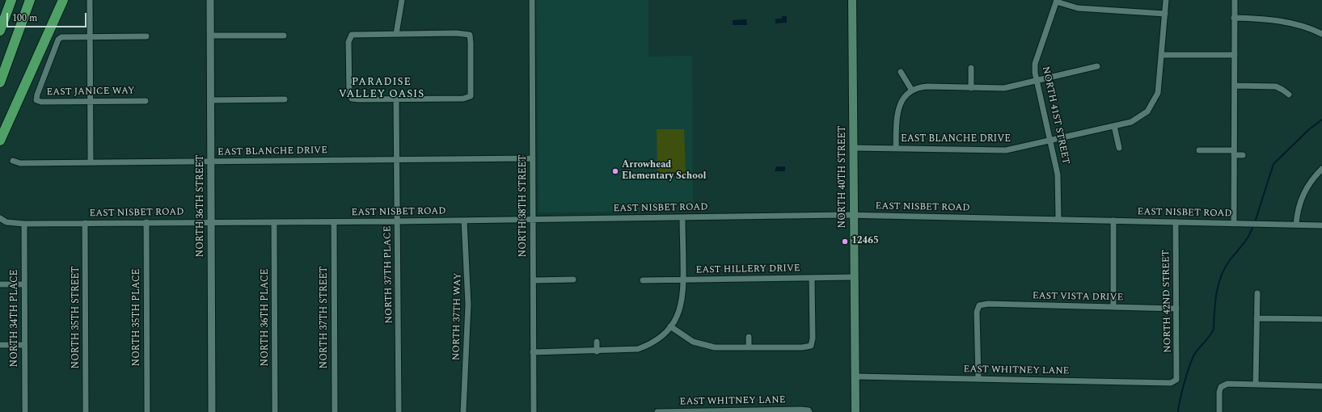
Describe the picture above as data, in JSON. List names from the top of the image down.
{
  "streets": {
    "main road": ["NORTH 40TH STREET"],
    "street": [
      "EAST JANICE WAY",
      "NORTH 41ST STREET",
      "EAST BLANCHE DRIVE",
      "NORTH 36TH STREET",
      "NORTH 38TH STREET",
      "EAST NISBET ROAD",
      "EAST HILLERY DRIVE",
      "NORTH 37TH PLACE",
      "EAST VISTA DRIVE",
      "NORTH 42ND STREET",
      "NORTH 37TH WAY",
      "NORTH 35TH STREET",
      "NORTH 35TH PLACE",
      "NORTH 36TH PLACE",
      "NORTH 37TH STREET",
      "NORTH 34TH PLACE",
      "EAST WHITNEY LANE"
    ]
  },
  "crossings": [
    ["NORTH 41ST STREET", "EAST BLANCHE DRIVE"],
    ["NORTH 41ST STREET", "EAST NISBET ROAD"],
    ["EAST BLANCHE DRIVE", "NORTH 40TH STREET"],
    ["EAST BLANCHE DRIVE", "NORTH 36TH STREET"],
    ["EAST BLANCHE DRIVE", "NORTH 38TH STREET"],
    ["EAST BLANCHE DRIVE", "NORTH 37TH PLACE"],
    ["NORTH 40TH STREET", "EAST NISBET ROAD"],
    ["NORTH 40TH STREET", "EAST HILLERY DRIVE"],
    ["NORTH 40TH STREET", "EAST WHITNEY LANE"],
    ["NORTH 36TH STREET", "EAST NISBET ROAD"],
    ["NORTH 38TH STREET", "EAST NISBET ROAD"],
    ["EAST NISBET ROAD", "NORTH 37TH PLACE"],
    ["EAST NISBET ROAD", "NORTH 42ND STREET"],
    ["EAST NISBET ROAD", "NORTH 37TH WAY"],
    ["EAST NISBET ROAD", "NORTH 35TH STREET"],
    ["EAST NISBET ROAD", "NORTH 35TH PLACE"],
    ["EAST NISBET ROAD", "NORTH 36TH PLACE"],
    ["EAST NISBET ROAD", "NORTH 37TH STREET"],
    ["EAST NISBET ROAD", "NORTH 34TH PLACE"],
    ["EAST VISTA DRIVE", "NORTH 42ND STREET"],
    ["EAST VISTA DRIVE", "EAST WHITNEY LANE"],
    ["NORTH 42ND STREET", "EAST WHITNEY LANE"]
  ],
  "districts": ["PARADISE VALLEY OASIS"],
  "places": ["Arrowhead Elementary School", "12465"],
  "scale_bar": "100 m"
}
